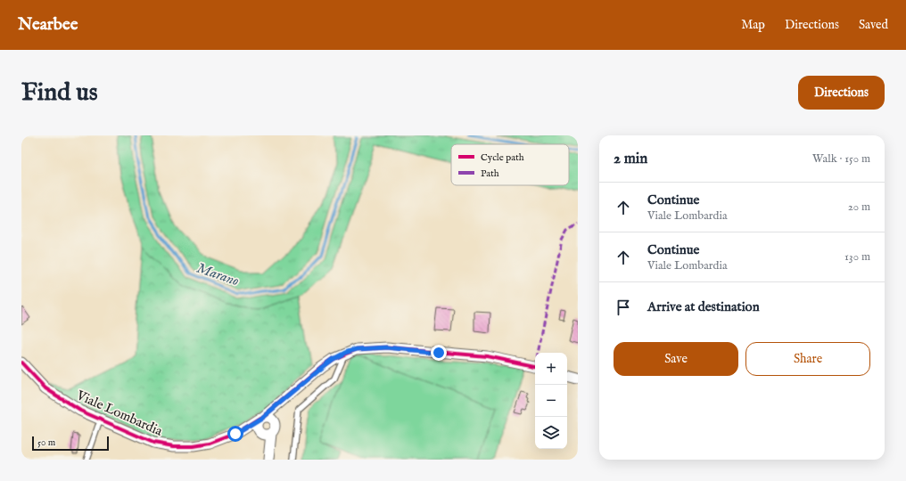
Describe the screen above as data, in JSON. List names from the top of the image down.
{
  "streets": {
    "street": ["Viale Lombardia"]
  },
  "water": ["Marano"],
  "legend": ["Cycle path", "Path"],
  "scale_bar": "50 m",
  "page": {
    "header": "Nearbee",
    "nav": ["Map", "Directions", "Saved"],
    "buttons": [
      "Directions",
      ["Save", "Share"]
    ],
    "title": "Find us",
    "heading": ["2 min", "Walk · 150 m"],
    "list": [
      ["Continue", "Viale Lombardia", "20 m"],
      ["Continue", "Viale Lombardia", "130 m"],
      "Arrive at destination"
    ],
    "map_buttons": ["+", "−"],
    "scale": "50 m"
  }
}
